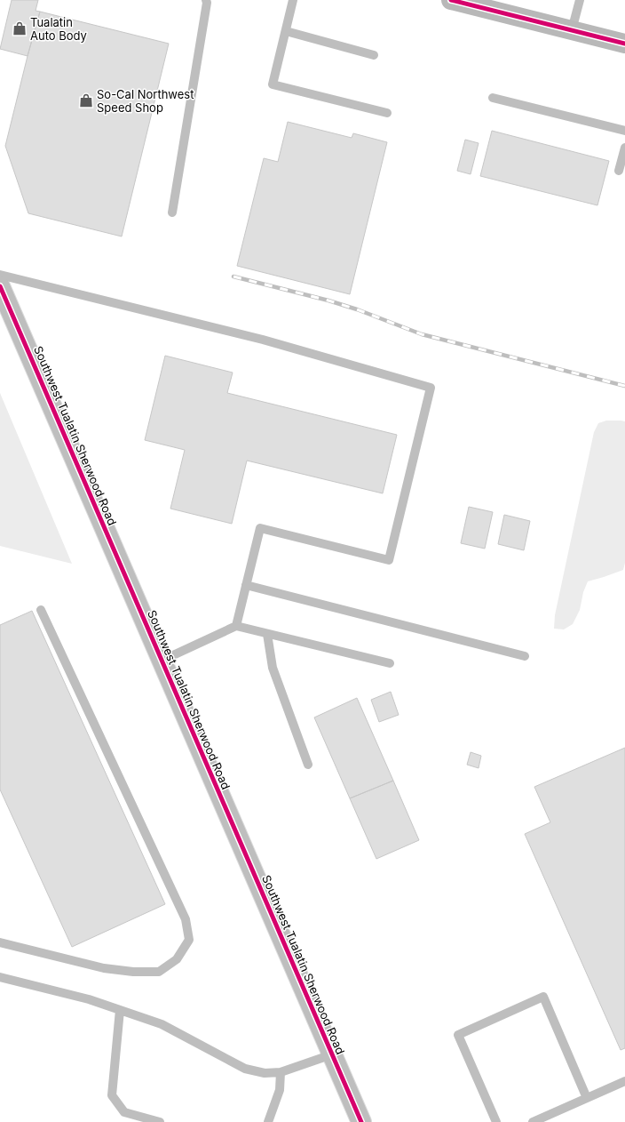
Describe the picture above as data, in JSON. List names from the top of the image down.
{
  "streets": {
    "highway": ["Southwest Tualatin Sherwood Road"]
  },
  "places": {
    "shop": ["Tualatin Auto Body", "So-Cal Northwest Speed Shop"]
  }
}
